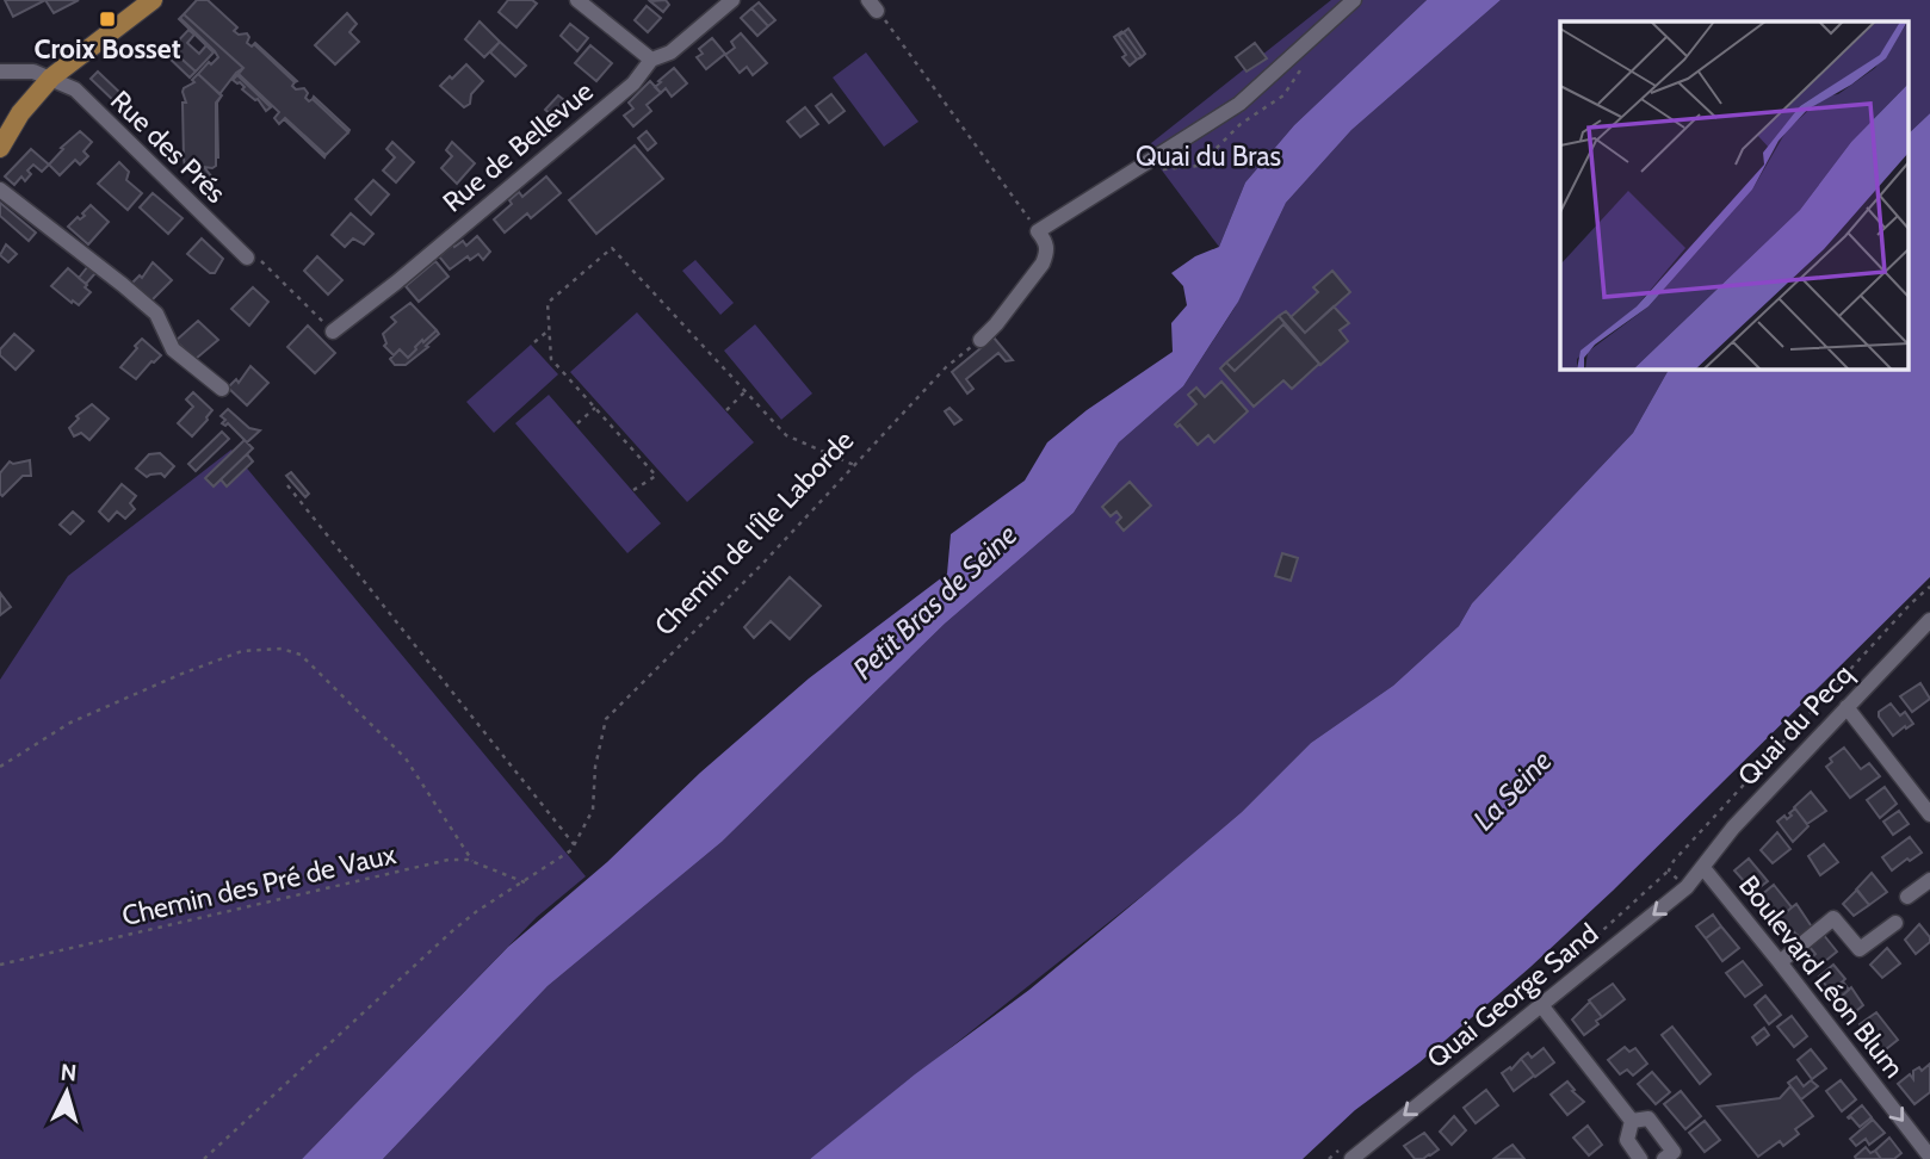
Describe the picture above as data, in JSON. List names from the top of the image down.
{
  "streets": {
    "street": [
      "Rue des Prés",
      "Rue de Bellevue",
      "Quai du Pecq",
      "Boulevard Léon Blum",
      "Quai George Sand"
    ],
    "path": ["Chemin de l'Île Laborde", "Chemin des Pré de Vaux"]
  },
  "crossings": [
    ["Chemin de l'Île Laborde", "Chemin des Pré de Vaux"],
    ["Quai du Pecq", "Boulevard Léon Blum"],
    ["Quai du Pecq", "Quai George Sand"],
    ["Boulevard Léon Blum", "Quai George Sand"]
  ],
  "one_way": ["Boulevard Léon Blum", "Quai George Sand"],
  "water": ["Petit Bras de Seine", "La Seine"],
  "parks": ["Quai du Bras"],
  "places": {
    "transit": ["Croix Bosset"]
  },
  "north": "top"
}
